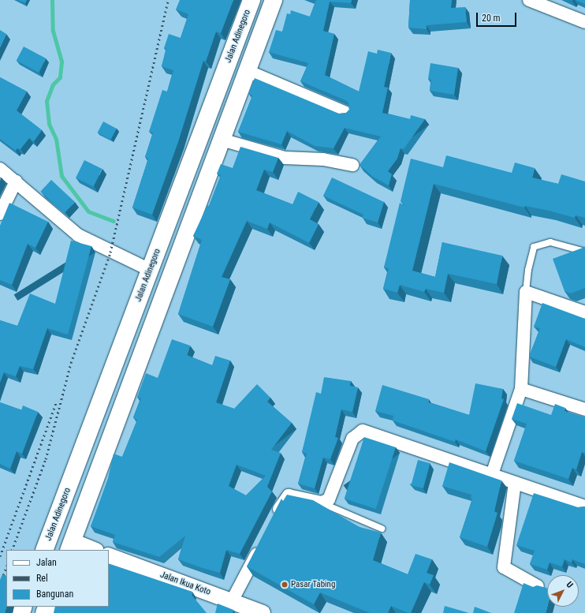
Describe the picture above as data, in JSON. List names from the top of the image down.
{
  "streets": {
    "highway": ["Jalan Adinegoro"],
    "street": ["Jalan Ikua Koto"]
  },
  "places": ["Pasar Tabing"],
  "legend": ["Jalan", "Rel", "Bangunan"],
  "scale_bar": "20 m",
  "north": "top right"
}
